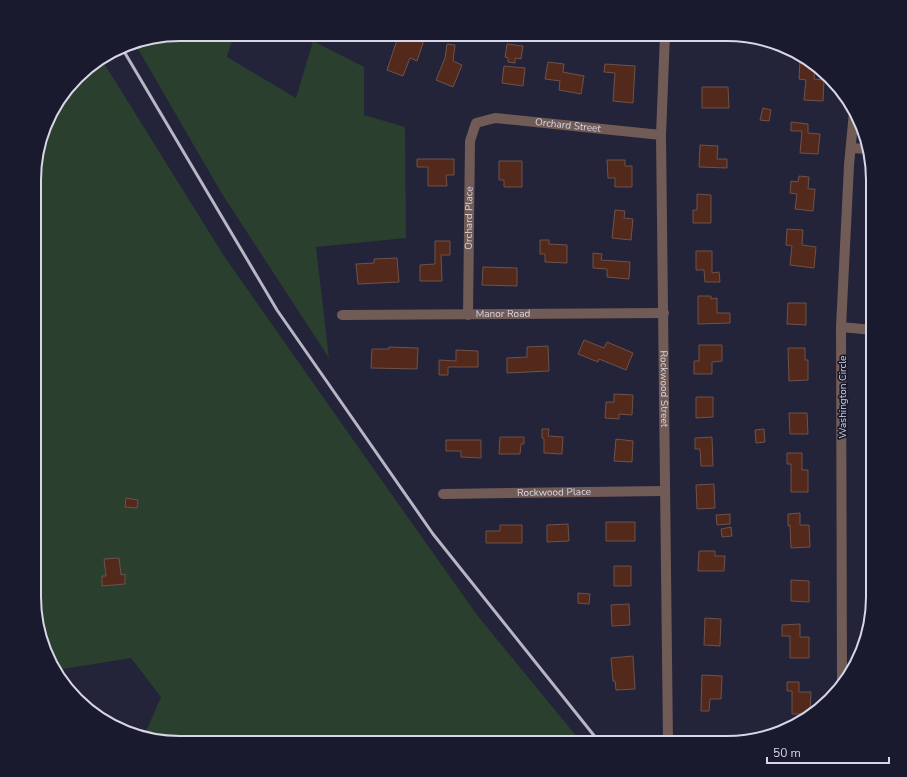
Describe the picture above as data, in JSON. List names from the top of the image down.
{
  "streets": {
    "street": [
      "Orchard Street",
      "Orchard Place",
      "Manor Road",
      "Rockwood Street",
      "Washington Circle",
      "Rockwood Place"
    ]
  },
  "crossings": [
    ["Orchard Street", "Orchard Place"],
    ["Orchard Street", "Rockwood Street"],
    ["Orchard Place", "Manor Road"],
    ["Manor Road", "Rockwood Street"],
    ["Rockwood Street", "Rockwood Place"]
  ],
  "scale_bar": "50 m"
}
